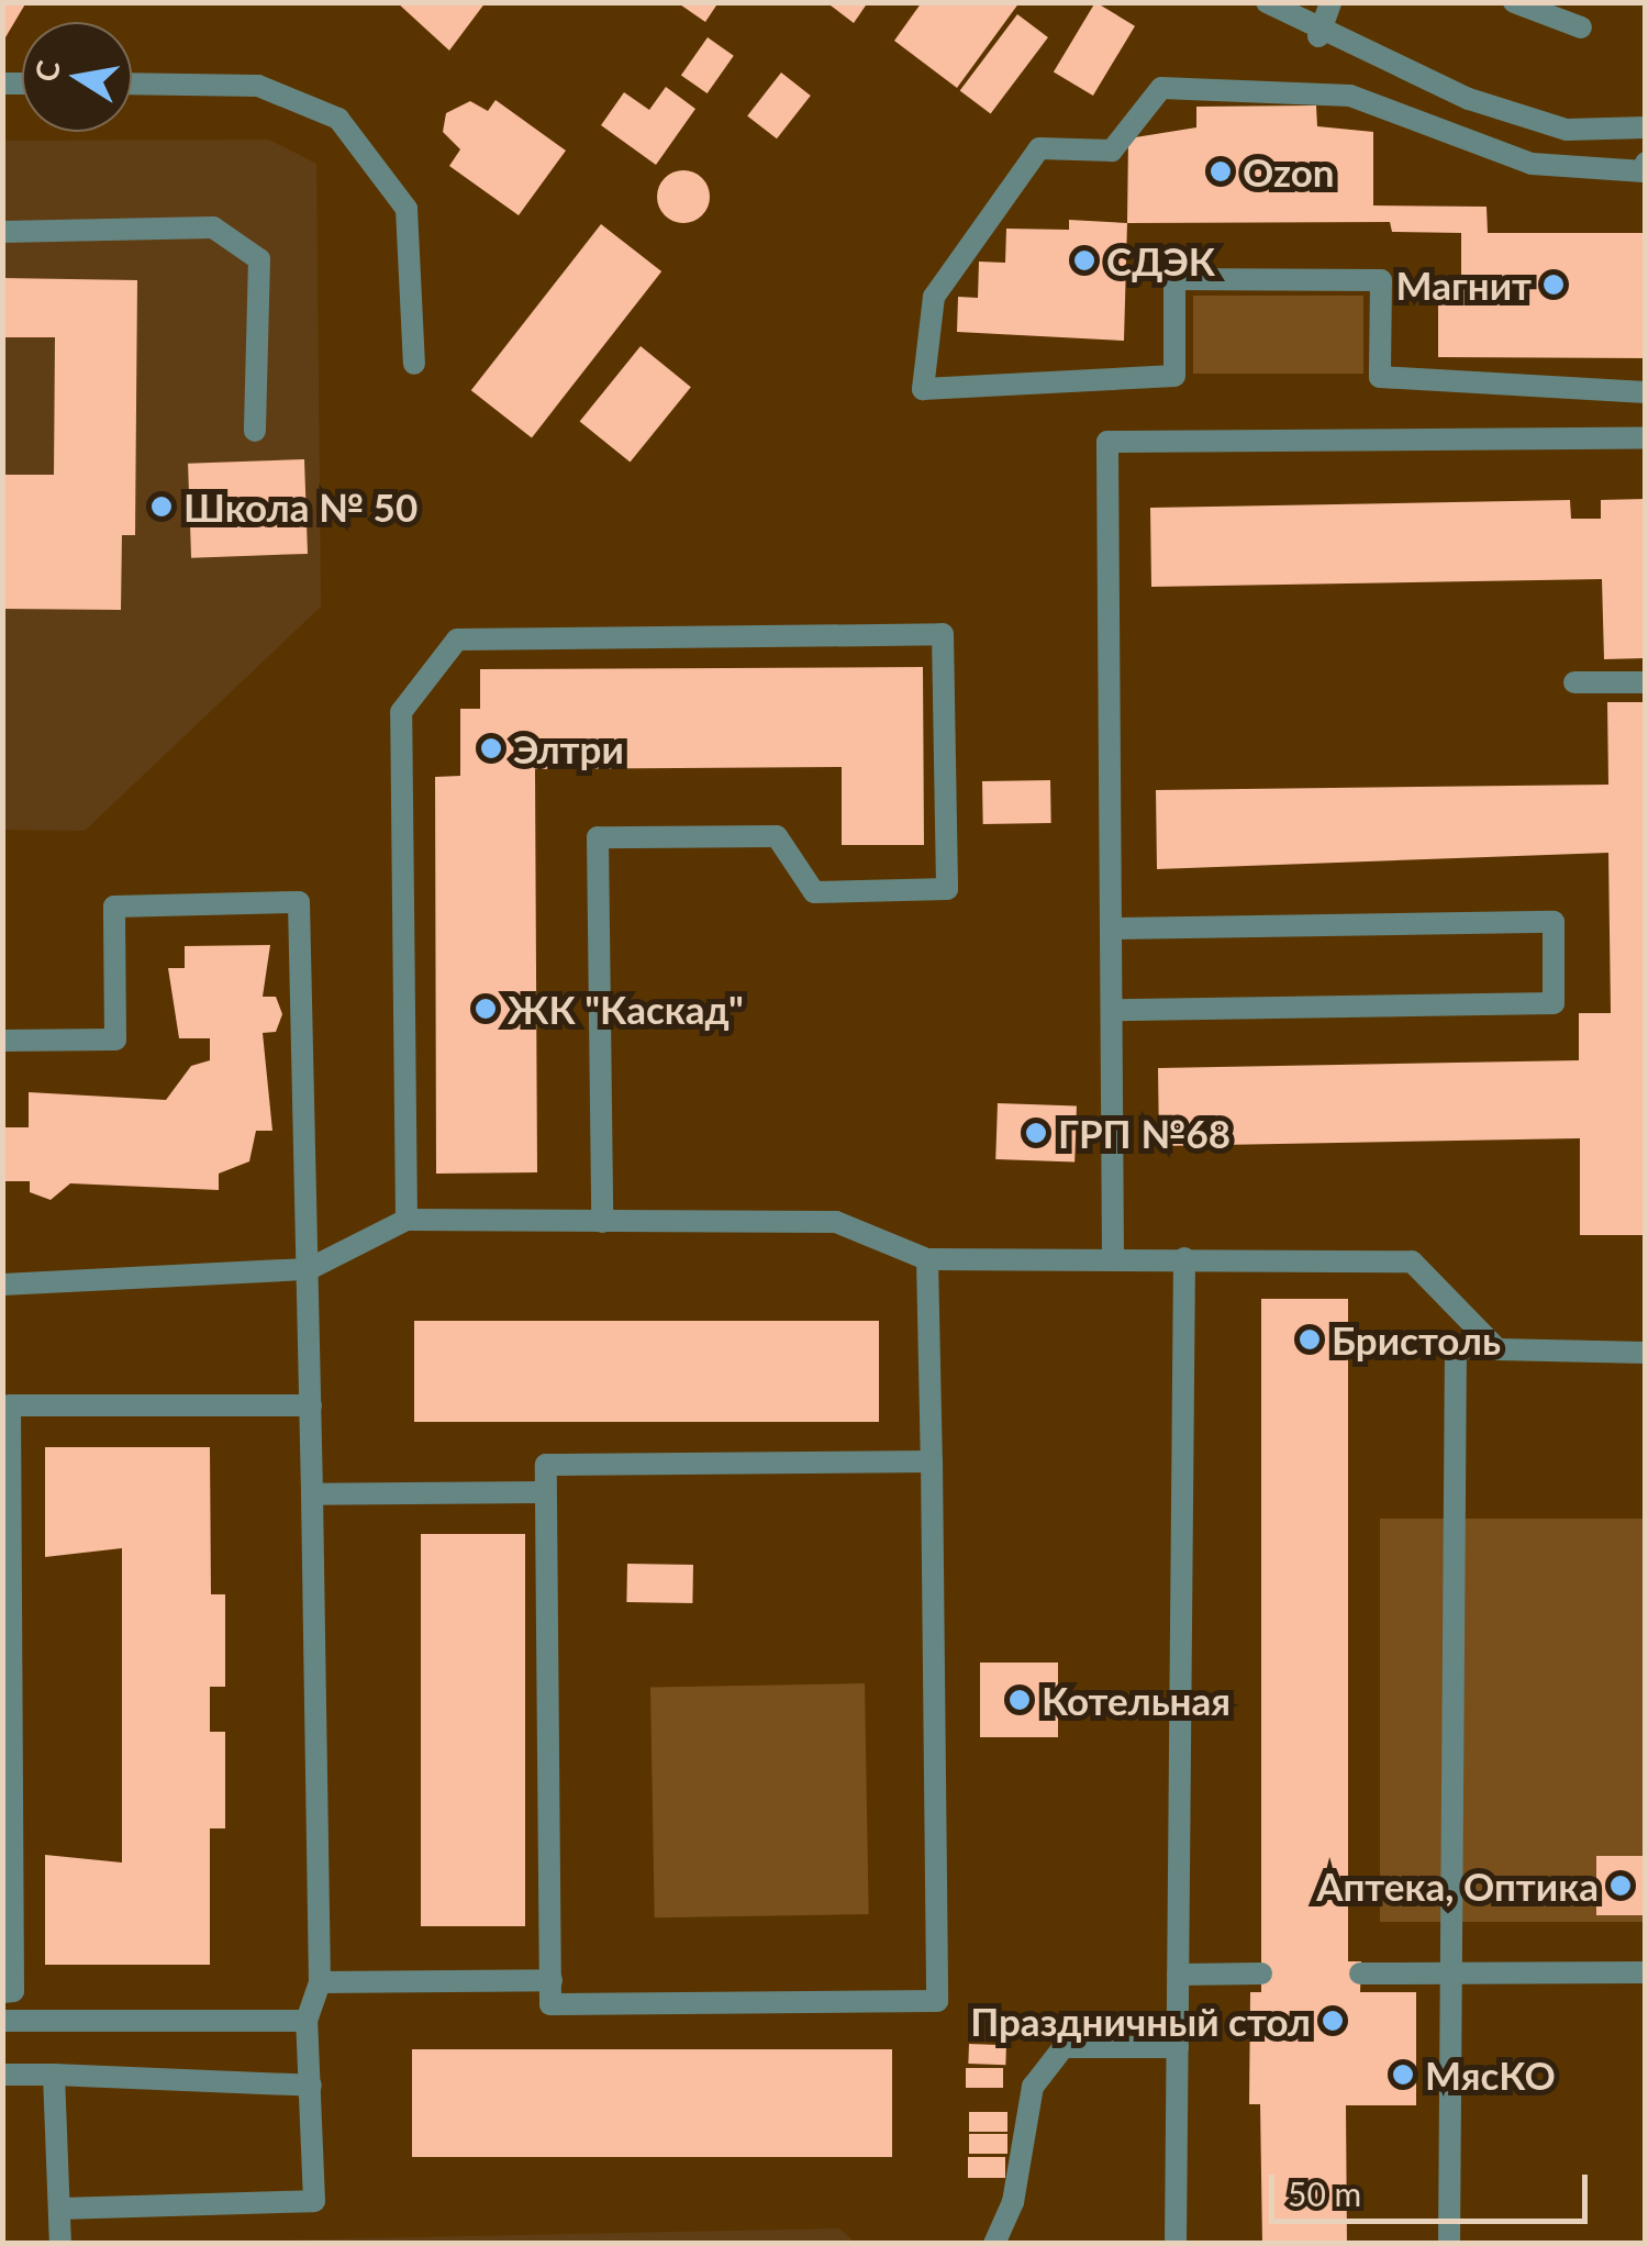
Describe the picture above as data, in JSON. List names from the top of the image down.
{
  "places": [
    "Ozon",
    "СДЭК",
    "Магнит",
    "Школа № 50",
    "Элтри",
    "ЖК \"Каскад\"",
    "ГРП №68",
    "Бристоль",
    "Котельная",
    "Аптека, Оптика",
    "Праздничный стол",
    "МясКО"
  ],
  "scale_bar": "50 m",
  "north": "left"
}
